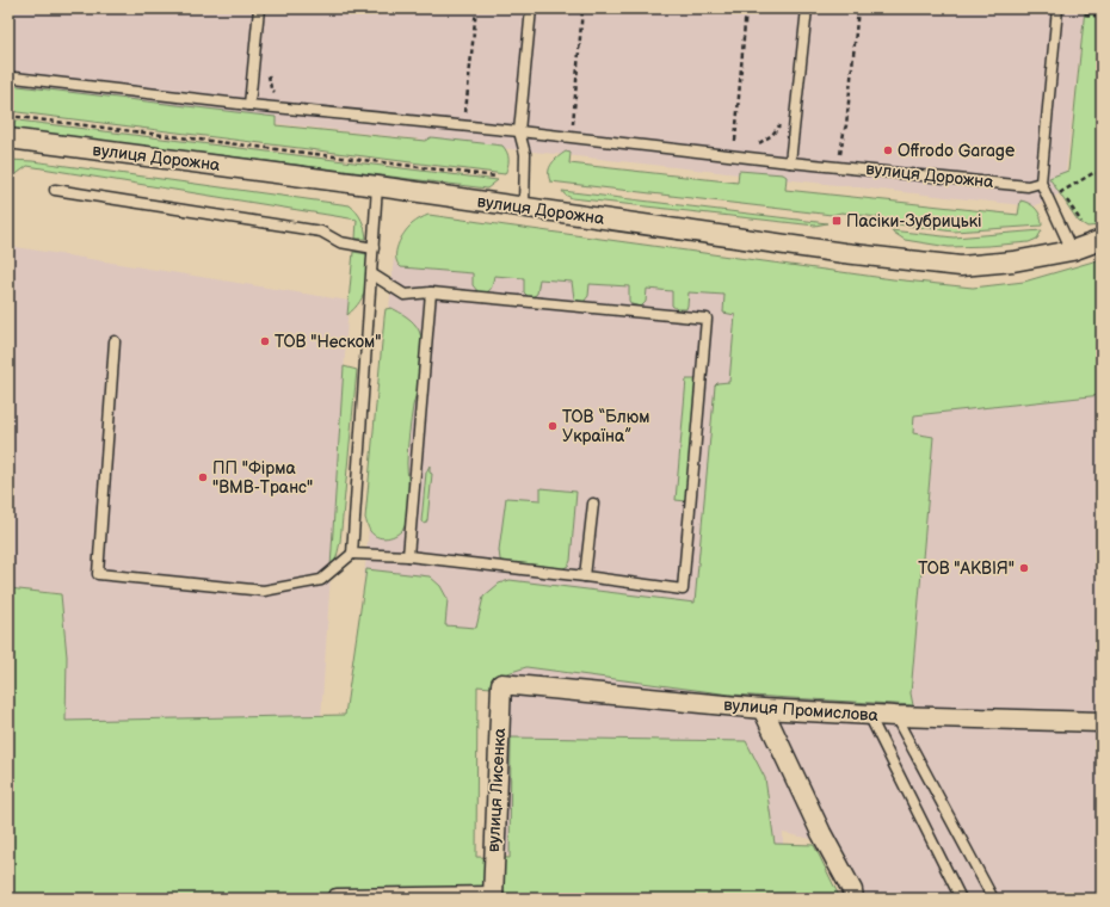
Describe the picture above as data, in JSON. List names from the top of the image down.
{
  "streets": {
    "street": ["вулиця Дорожна", "вулиця Промислова", "вулиця Лисенка"]
  },
  "crossings": [
    ["вулиця Промислова", "вулиця Лисенка"]
  ],
  "places": {
    "other": [
      "Offrodo Garage",
      "ТОВ \"Неском\"",
      "ТОВ “Блюм Україна”",
      "ПП \"Фірма \"ВМВ-Транс\"",
      "ТОВ \"АКВІЯ\""
    ],
    "transit": ["Пасіки-Зубрицькі"]
  }
}
